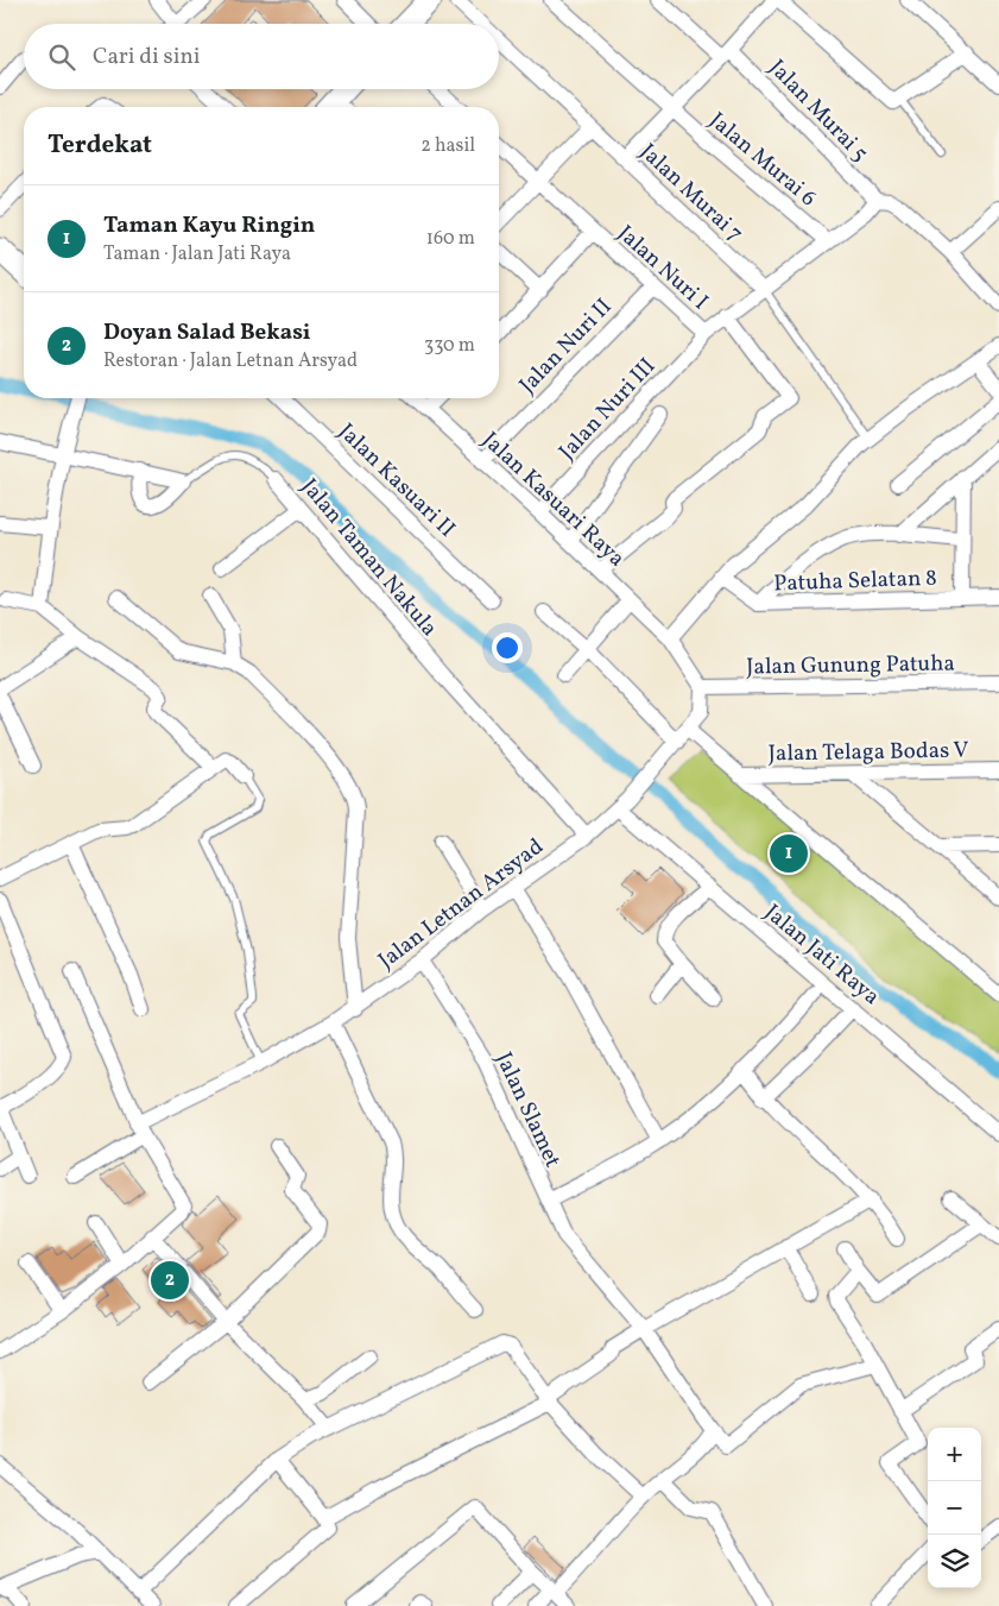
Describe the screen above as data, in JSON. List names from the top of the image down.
{
  "streets": {
    "street": [
      "Jalan Murai 5",
      "Jalan Murai 6",
      "Jalan Murai 7",
      "Jalan Nuri I",
      "Jalan Nuri II",
      "Jalan Nuri III",
      "Jalan Kasuari II",
      "Jalan Kasuari Raya",
      "Jalan Taman Nakula",
      "Patuha Selatan 8",
      "Jalan Gunung Patuha",
      "Jalan Telaga Bodas V",
      "Jalan Letnan Arsyad",
      "Jalan Jati Raya",
      "Jalan Slamet"
    ]
  },
  "crossings": [
    ["Jalan Murai 5", "Jalan Nuri III"],
    ["Jalan Murai 6", "Jalan Nuri III"],
    ["Jalan Murai 7", "Jalan Nuri III"],
    ["Jalan Nuri I", "Jalan Nuri II"],
    ["Jalan Nuri I", "Jalan Nuri III"],
    ["Jalan Nuri II", "Jalan Kasuari Raya"],
    ["Jalan Nuri III", "Jalan Kasuari Raya"],
    ["Jalan Taman Nakula", "Jalan Letnan Arsyad"],
    ["Jalan Gunung Patuha", "Jalan Letnan Arsyad"],
    ["Jalan Letnan Arsyad", "Jalan Jati Raya"],
    ["Jalan Letnan Arsyad", "Jalan Slamet"]
  ],
  "page": {
    "search": "Cari di sini",
    "heading": ["Terdekat", "2 hasil"],
    "list": [
      {
        "mark": "1",
        "name": "Taman Kayu Ringin",
        "note": "Taman · Jalan Jati Raya",
        "value": "160 m"
      },
      {
        "mark": "2",
        "name": "Doyan Salad Bekasi",
        "note": "Restoran · Jalan Letnan Arsyad",
        "value": "330 m"
      }
    ],
    "pins": ["1", "2"],
    "map_buttons": ["+", "−"]
  }
}
